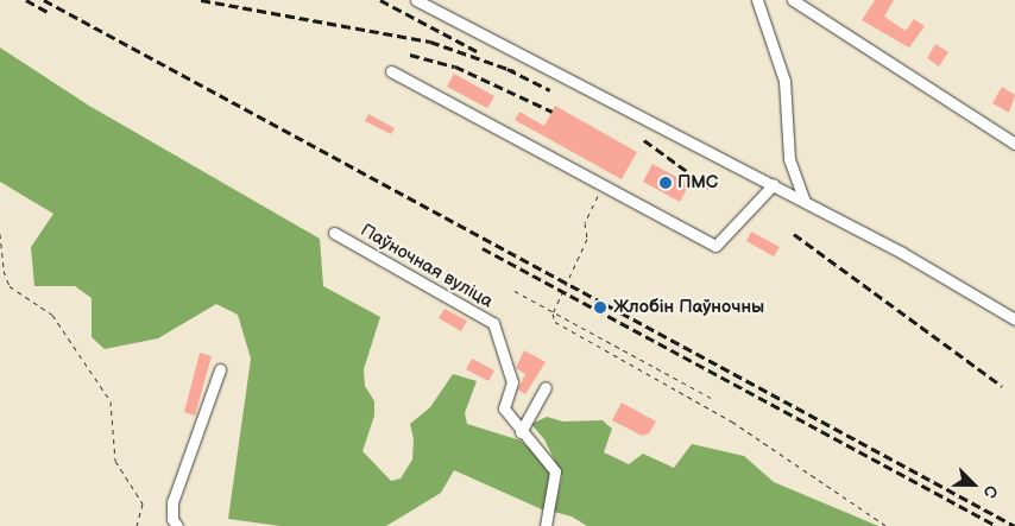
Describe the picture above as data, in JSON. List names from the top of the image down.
{
  "streets": {
    "street": ["Паўночная вуліца"]
  },
  "places": ["ПМС", "Жлобін Паўночны"],
  "north": "bottom right"
}
